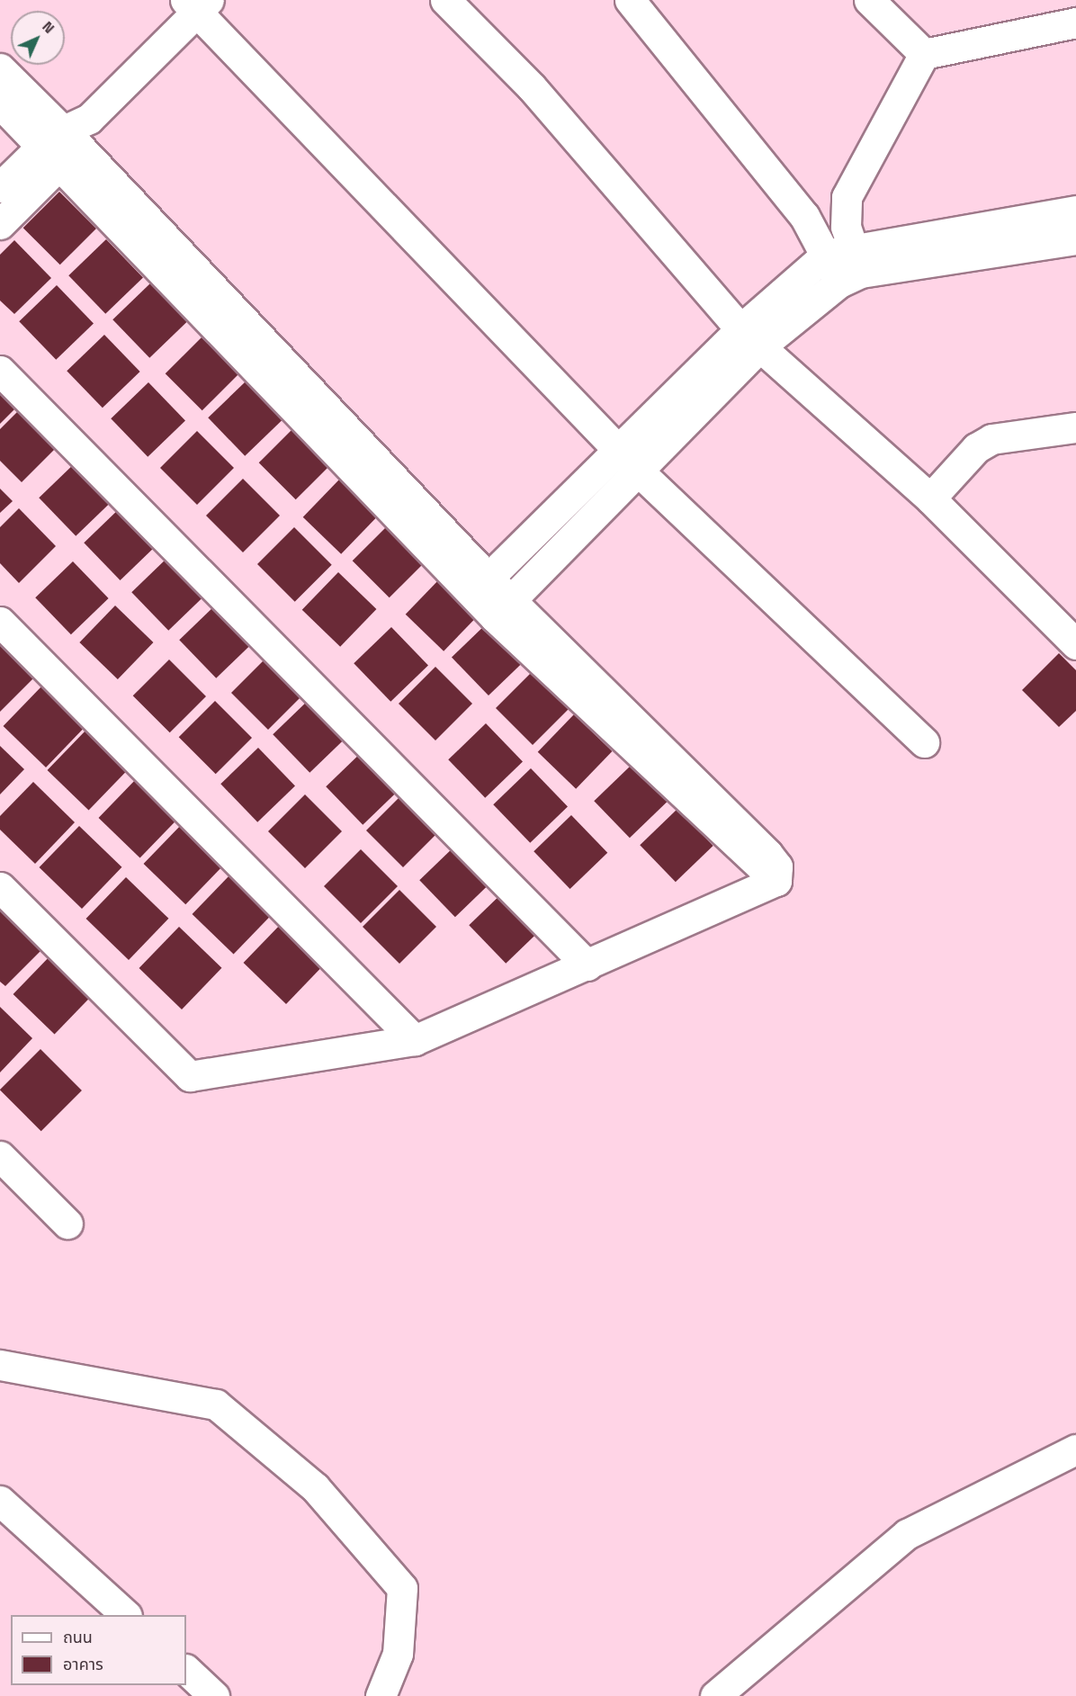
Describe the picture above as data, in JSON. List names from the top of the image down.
{
  "legend": ["ถนน", "อาคาร"],
  "north": "top right"
}
